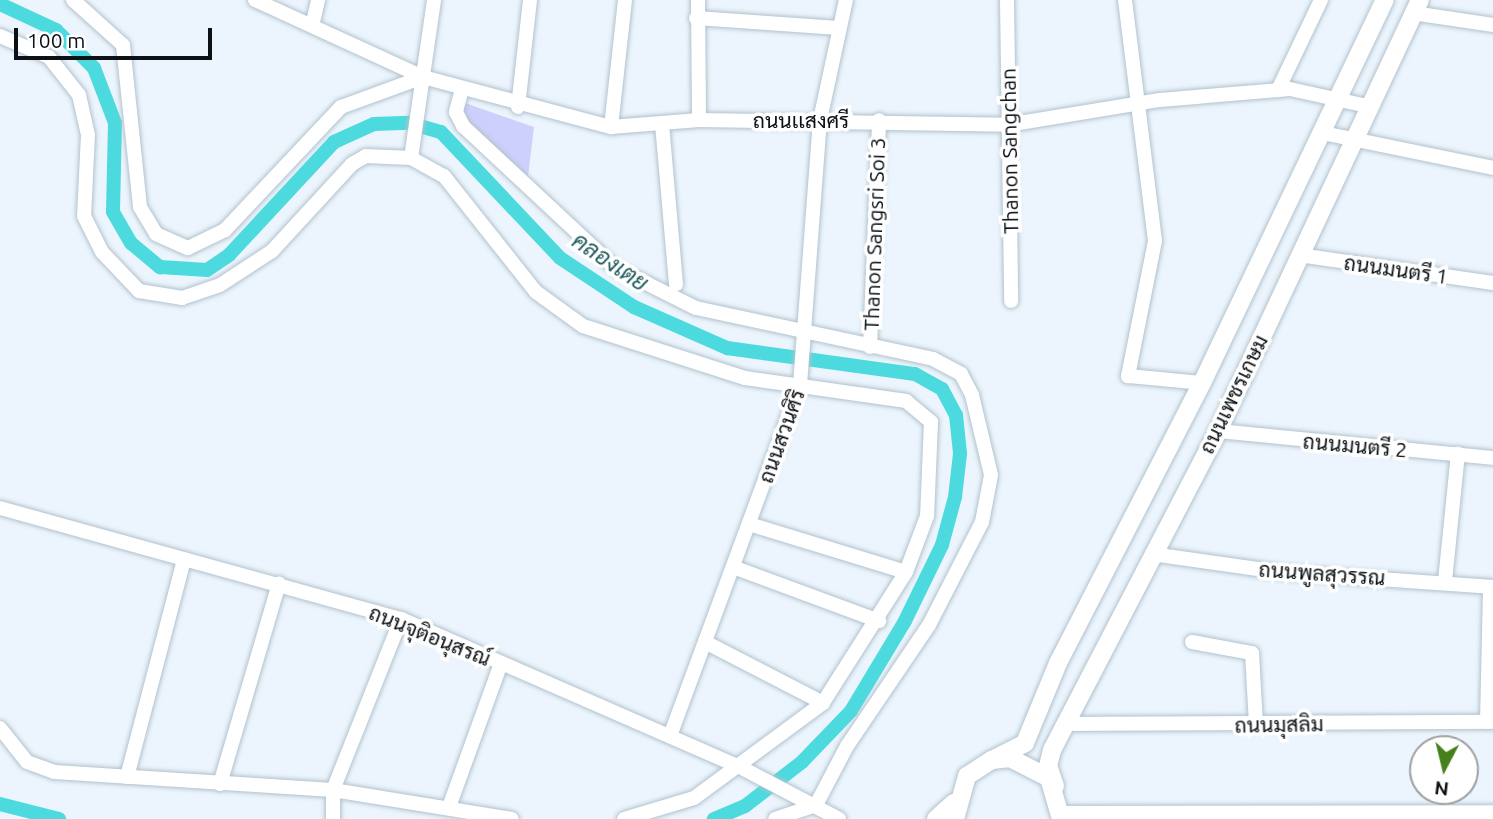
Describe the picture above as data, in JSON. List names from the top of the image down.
{
  "streets": {
    "main road": ["ถนนเพชรเกษม"],
    "street": [
      "ถนนเเสงศรี",
      "Thanon Sangchan",
      "Thanon Sangsri Soi 3",
      "ถนนมนตรี 1",
      "ถนนสวนศิริ",
      "ถนนมนตรี 2",
      "ถนนพูลสุวรรณ",
      "ถนนจุติอนุสรณ์",
      "ถนนมุสลิม"
    ]
  },
  "crossings": [
    ["ถนนเเสงศรี", "Thanon Sangchan"],
    ["ถนนเเสงศรี", "Thanon Sangsri Soi 3"],
    ["ถนนเเสงศรี", "ถนนเพชรเกษม"],
    ["ถนนเเสงศรี", "ถนนสวนศิริ"],
    ["ถนนมนตรี 1", "ถนนเพชรเกษม"],
    ["ถนนเพชรเกษม", "ถนนมนตรี 2"],
    ["ถนนเพชรเกษม", "ถนนพูลสุวรรณ"],
    ["ถนนเพชรเกษม", "ถนนมุสลิม"],
    ["ถนนสวนศิริ", "ถนนจุติอนุสรณ์"]
  ],
  "water": ["คลองเตย"],
  "scale_bar": "100 m",
  "north": "bottom"
}
